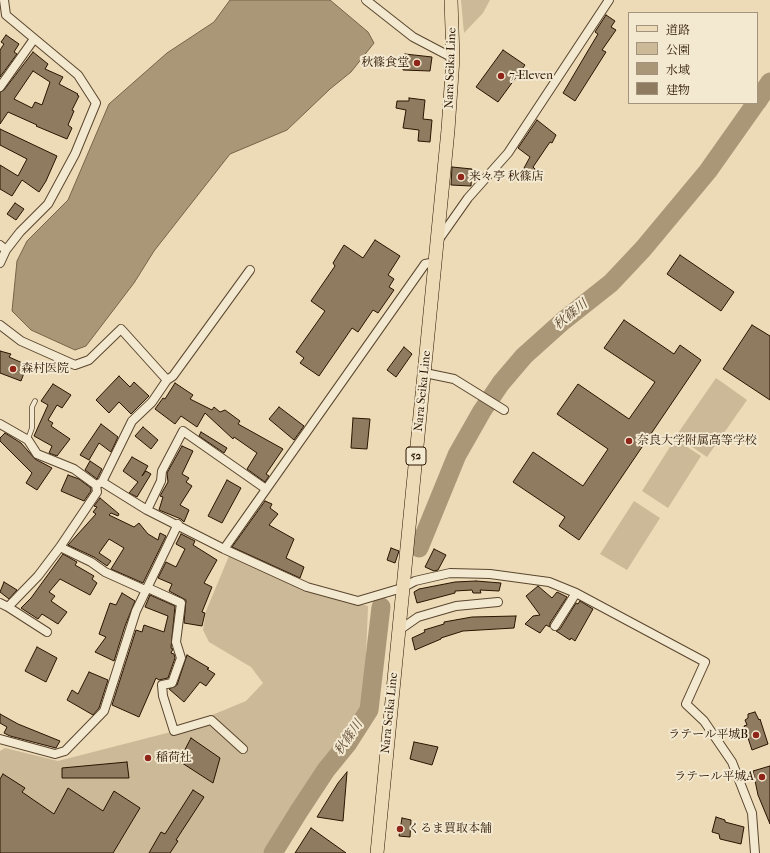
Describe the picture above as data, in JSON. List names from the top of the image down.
{
  "streets": {
    "main road": ["Nara Seika Line", "52"]
  },
  "water": ["秋篠川"],
  "places": [
    "秋篠食堂",
    "7-Eleven",
    "来々亭 秋篠店",
    "森村医院",
    "奈良大学附属高等学校",
    "ラテール平城B",
    "稲荷社",
    "ラテール平城A",
    "くるま買取本舗"
  ],
  "legend": [
    "道路",
    "公園",
    "水域",
    "建物"
  ]
}
